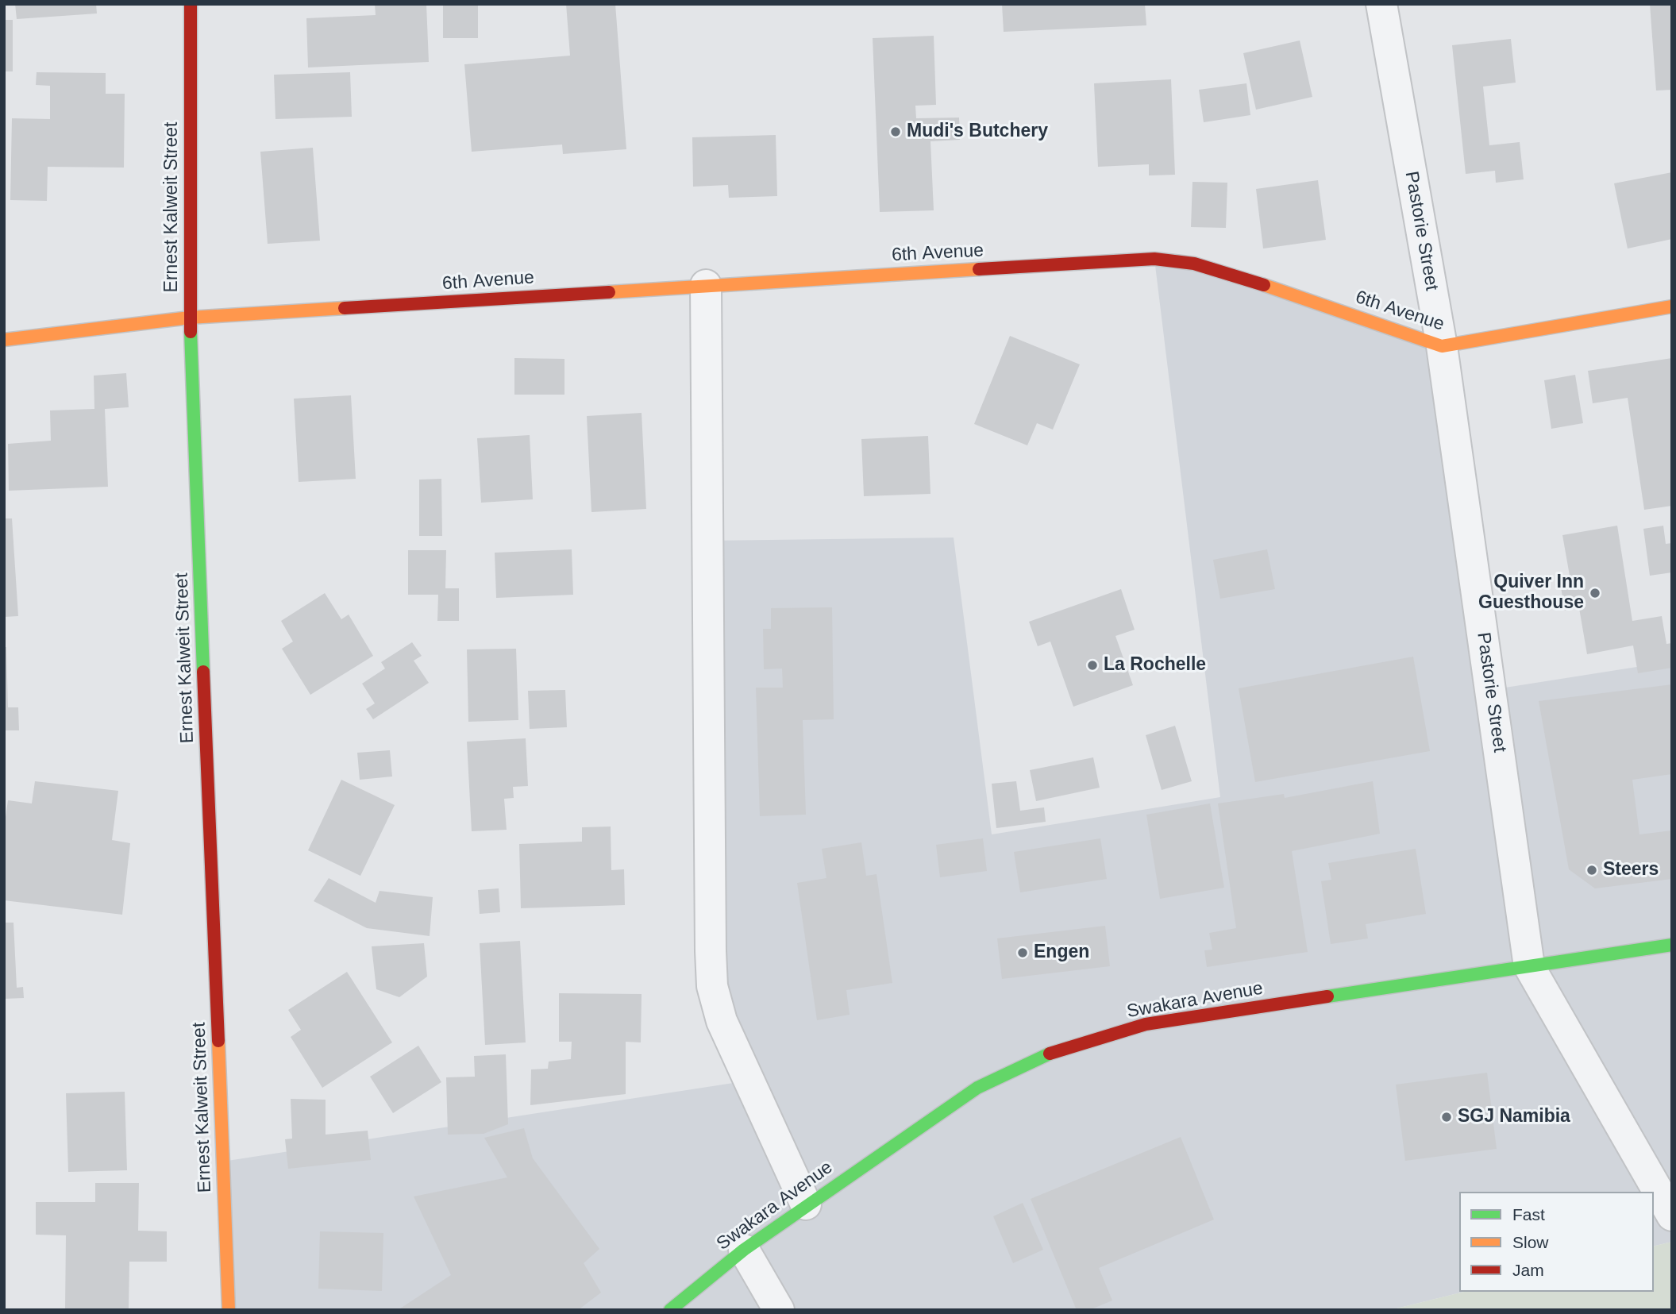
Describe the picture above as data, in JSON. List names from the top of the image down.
{
  "streets": {
    "street": [
      "Ernest Kalweit Street",
      "Pastorie Street",
      "6th Avenue",
      "Swakara Avenue"
    ]
  },
  "crossings": [
    ["Ernest Kalweit Street", "6th Avenue"],
    ["Pastorie Street", "6th Avenue"],
    ["Pastorie Street", "Swakara Avenue"]
  ],
  "places": [
    "Mudi's Butchery",
    "Quiver Inn Guesthouse",
    "La Rochelle",
    "Steers",
    "Engen",
    "SGJ Namibia"
  ],
  "legend": ["Fast", "Slow", "Jam"]
}
